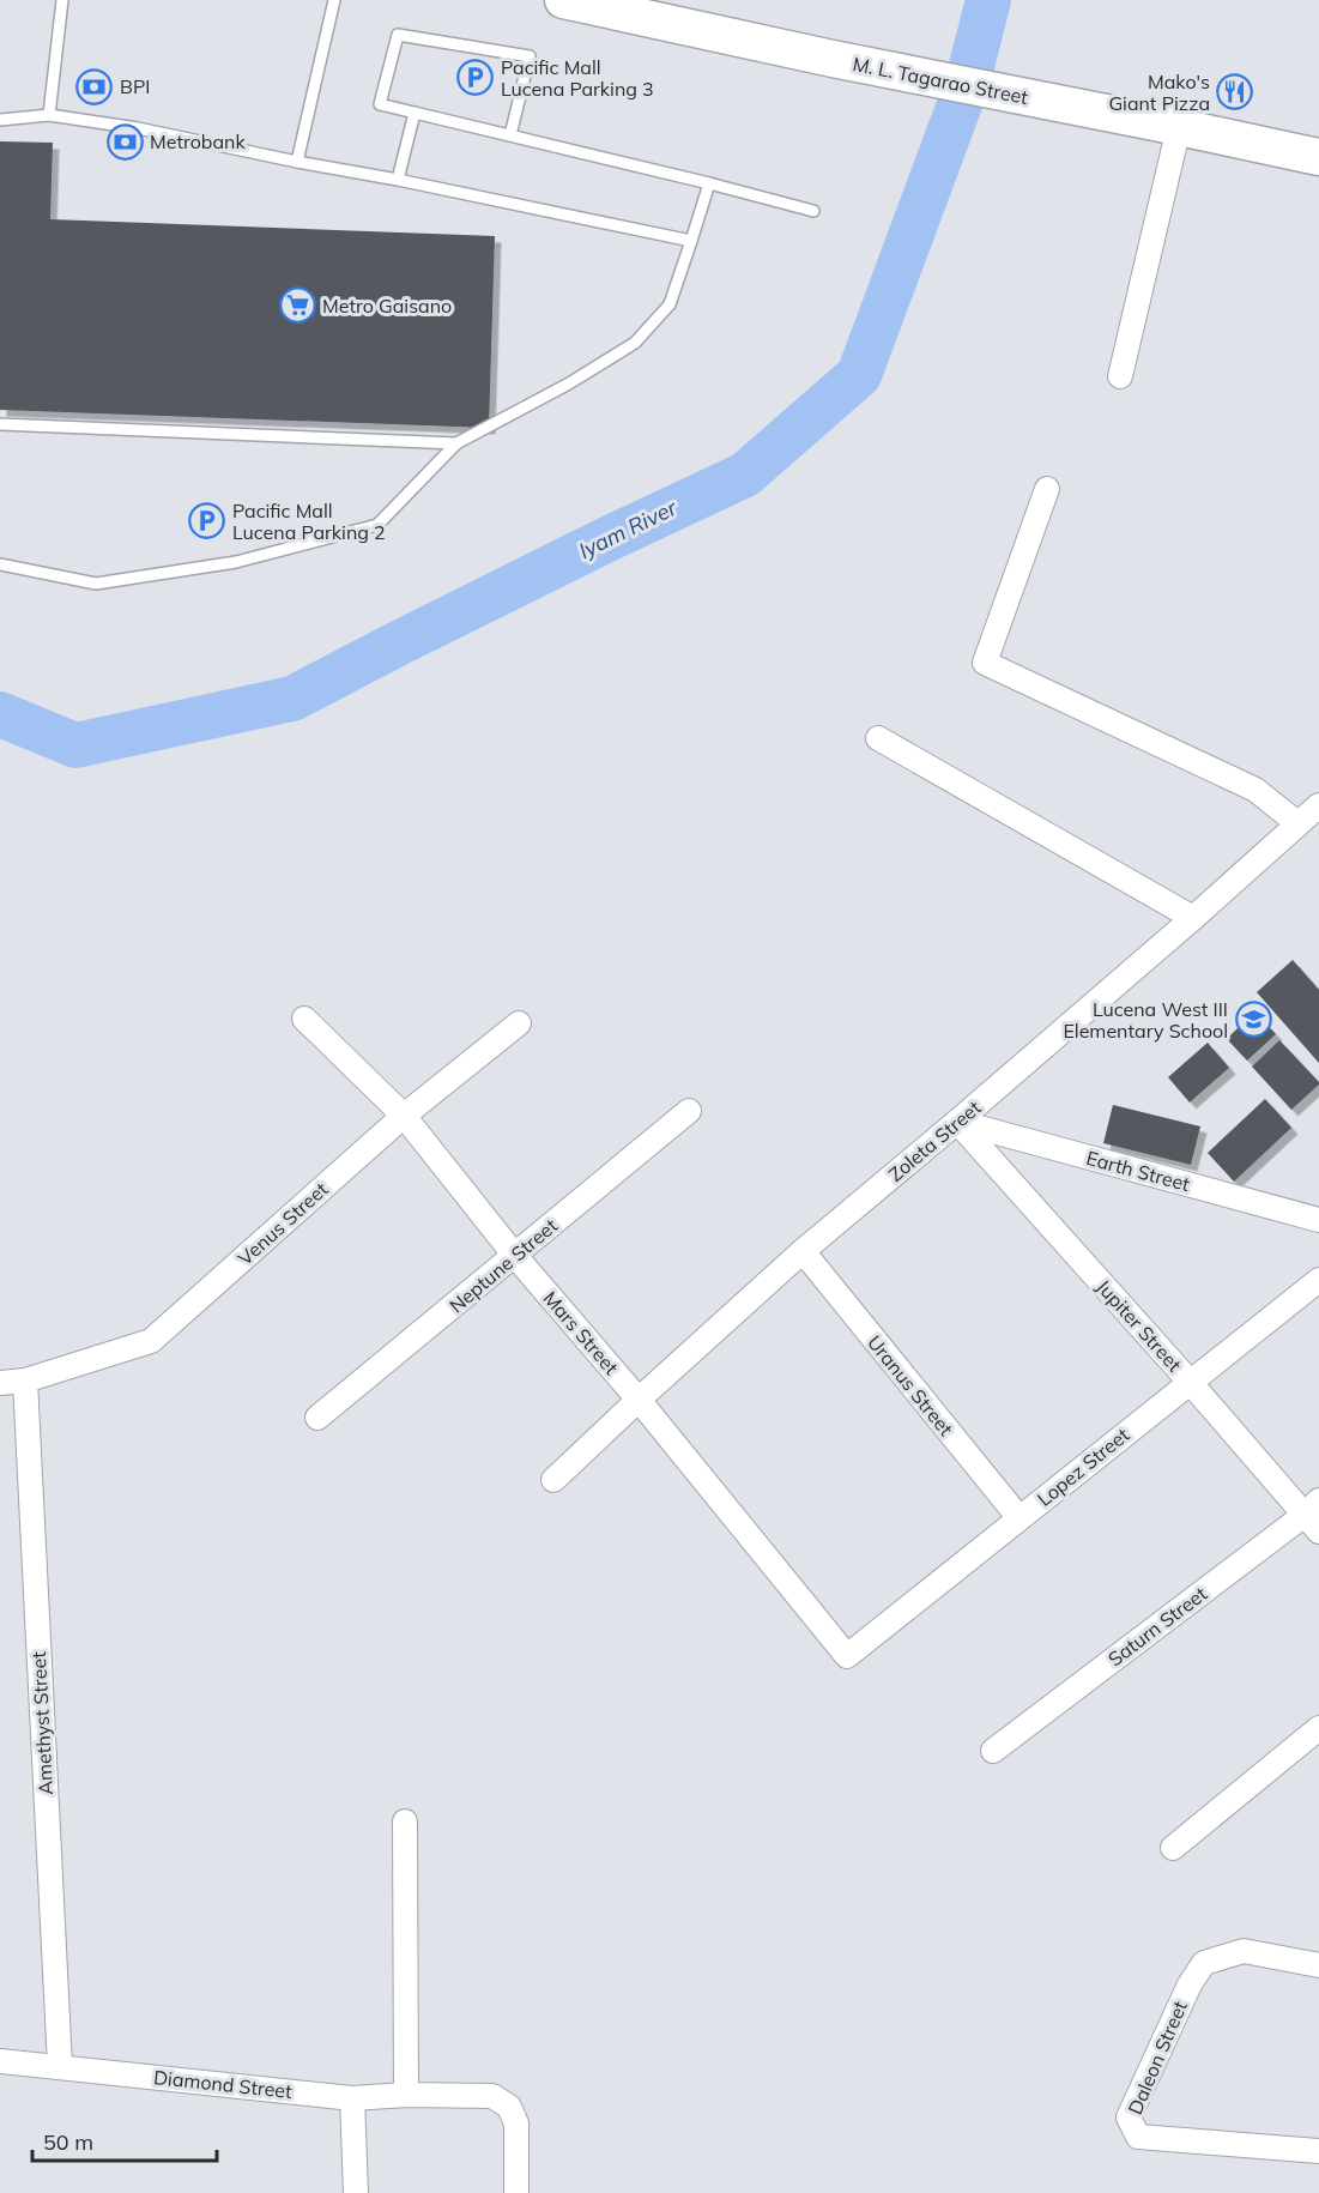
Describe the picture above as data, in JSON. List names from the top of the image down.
{
  "streets": {
    "main road": ["M. L. Tagarao Street"],
    "street": [
      "Zoleta Street",
      "Earth Street",
      "Venus Street",
      "Neptune Street",
      "Jupiter Street",
      "Mars Street",
      "Uranus Street",
      "Lopez Street",
      "Saturn Street",
      "Amethyst Street",
      "Daleon Street",
      "Diamond Street"
    ]
  },
  "crossings": [
    ["Zoleta Street", "Earth Street"],
    ["Zoleta Street", "Jupiter Street"],
    ["Zoleta Street", "Mars Street"],
    ["Zoleta Street", "Uranus Street"],
    ["Earth Street", "Jupiter Street"],
    ["Venus Street", "Mars Street"],
    ["Venus Street", "Amethyst Street"],
    ["Neptune Street", "Mars Street"],
    ["Jupiter Street", "Lopez Street"],
    ["Jupiter Street", "Saturn Street"],
    ["Mars Street", "Lopez Street"],
    ["Uranus Street", "Lopez Street"],
    ["Amethyst Street", "Diamond Street"]
  ],
  "water": ["Iyam River"],
  "places": {
    "parking": ["Pacific Mall Lucena Parking 3", "Pacific Mall Lucena Parking 2"],
    "bank": ["BPI", "Metrobank"],
    "restaurant": ["Mako's Giant Pizza"],
    "supermarket": ["Metro Gaisano"],
    "school or university": ["Lucena West III Elementary School"]
  },
  "scale_bar": "50 m"
}
